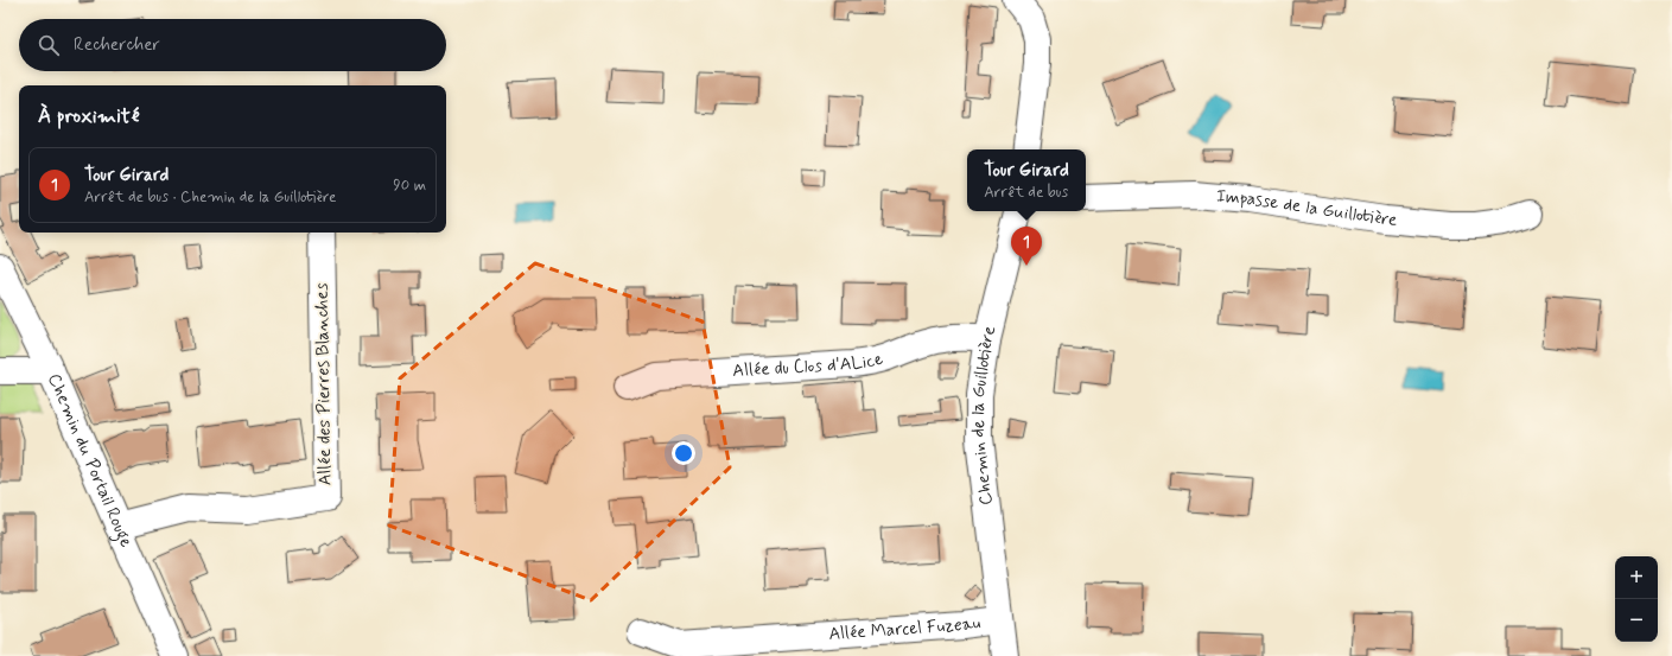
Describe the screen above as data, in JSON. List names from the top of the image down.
{
  "streets": {
    "street": [
      "Impasse de la Guillotière",
      "Allée du Clos d'ALice",
      "Allée des Pierres Blanches",
      "Chemin de la Guillotière",
      "Chemin du Portail Rouge",
      "Allée Marcel Fuzeau"
    ]
  },
  "crossings": [
    ["Allée du Clos d'ALice", "Chemin de la Guillotière"],
    ["Allée des Pierres Blanches", "Chemin du Portail Rouge"],
    ["Chemin de la Guillotière", "Allée Marcel Fuzeau"]
  ],
  "page": {
    "search": "Rechercher",
    "heading": "À proximité",
    "list": [
      {
        "mark": "1",
        "name": "Tour Girard",
        "note": "Arrêt de bus · Chemin de la Guillotière",
        "value": "90 m"
      }
    ],
    "popup": ["Tour Girard", "Arrêt de bus"],
    "pins": "1",
    "map_buttons": ["+", "−"]
  }
}
